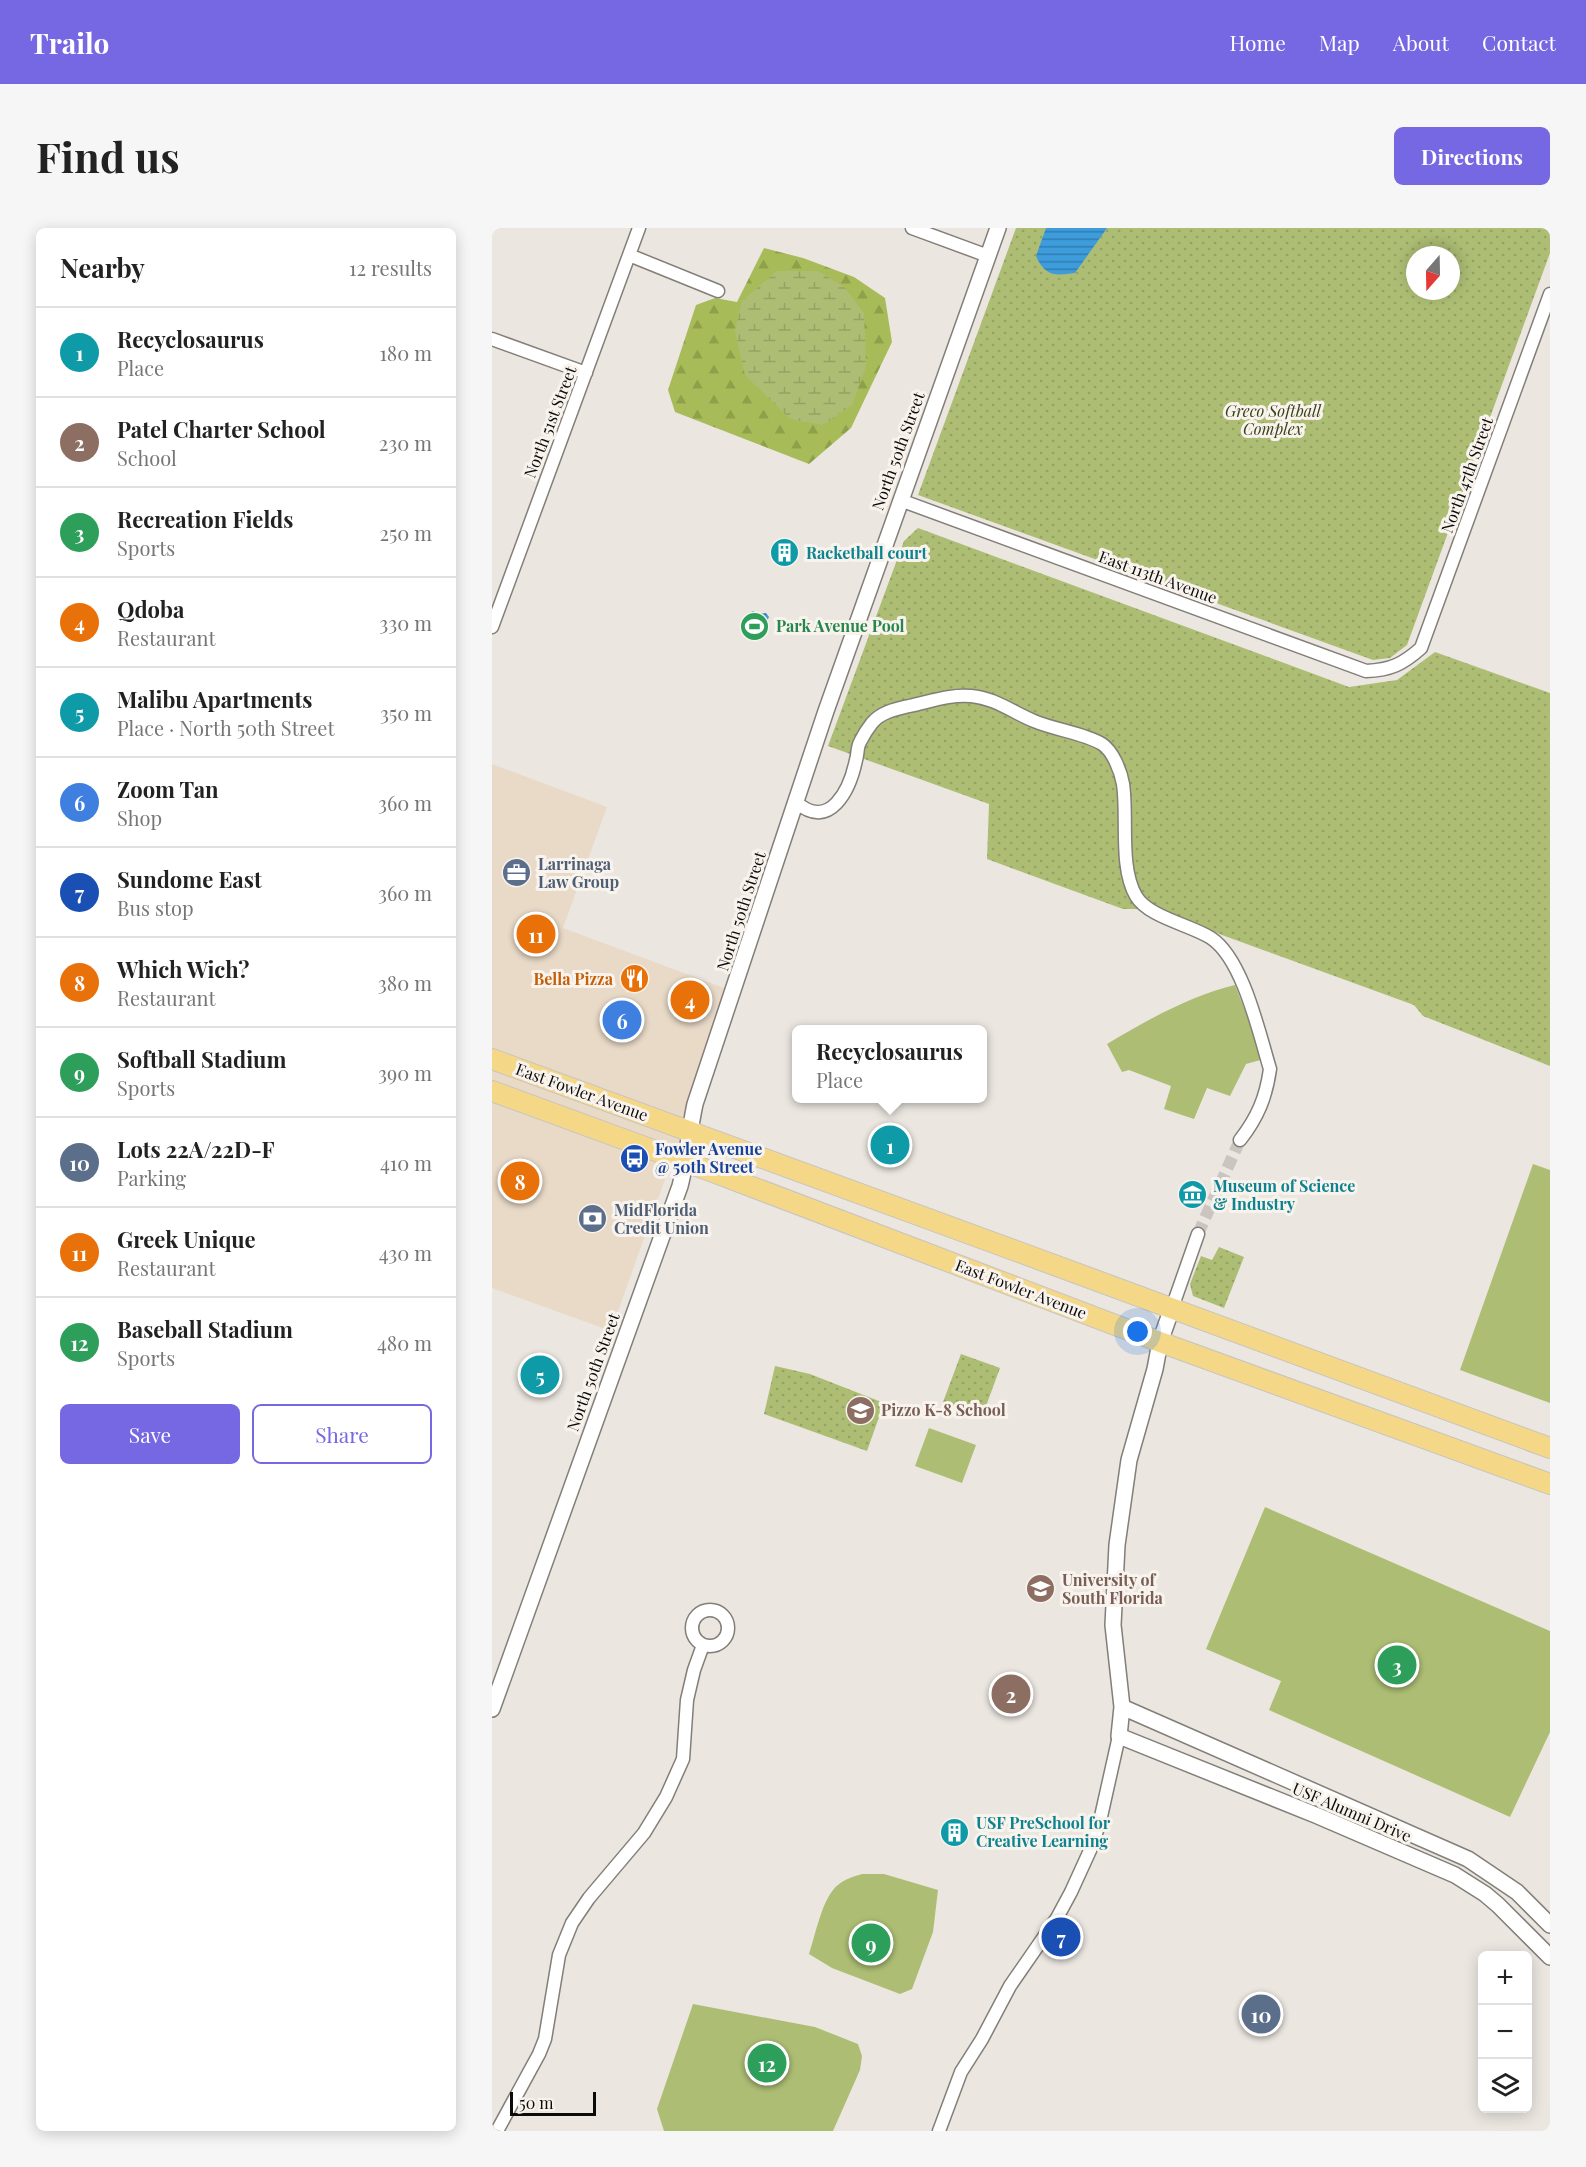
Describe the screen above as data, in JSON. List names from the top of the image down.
{
  "streets": {
    "main road": ["East Fowler Avenue"],
    "street": [
      "North 51st Street",
      "North 50th Street",
      "North 47th Street",
      "East 113th Avenue",
      "USF Alumni Drive"
    ]
  },
  "crossings": [
    ["North 50th Street", "East 113th Avenue"],
    ["North 50th Street", "East Fowler Avenue"],
    ["North 47th Street", "East 113th Avenue"]
  ],
  "parks": ["Greco Softball Complex"],
  "places": {
    "building": ["Racketball court", "USF PreSchool for Creative Learning"],
    "sports": ["Park Avenue Pool"],
    "office": ["Larrinaga Law Group"],
    "restaurant": ["Bella Pizza"],
    "bus stop": ["Fowler Avenue @ 50th Street"],
    "museum": ["Museum of Science & Industry"],
    "bank": ["MidFlorida Credit Union"],
    "school or university": ["Pizzo K-8 School", "University of South Florida"]
  },
  "scale_bar": "50 m",
  "north": "bottom",
  "page": {
    "header": "Trailo",
    "nav": [
      "Home",
      "Map",
      "About",
      "Contact"
    ],
    "buttons": [
      "Directions",
      ["Save", "Share"]
    ],
    "title": "Find us",
    "heading": ["Nearby", "12 results"],
    "list": [
      {
        "mark": "1",
        "name": "Recyclosaurus",
        "note": "Place",
        "value": "180 m"
      },
      {
        "mark": "2",
        "name": "Patel Charter School",
        "note": "School",
        "value": "230 m"
      },
      {
        "mark": "3",
        "name": "Recreation Fields",
        "note": "Sports",
        "value": "250 m"
      },
      {
        "mark": "4",
        "name": "Qdoba",
        "note": "Restaurant",
        "value": "330 m"
      },
      {
        "mark": "5",
        "name": "Malibu Apartments",
        "note": "Place · North 50th Street",
        "value": "350 m"
      },
      {
        "mark": "6",
        "name": "Zoom Tan",
        "note": "Shop",
        "value": "360 m"
      },
      {
        "mark": "7",
        "name": "Sundome East",
        "note": "Bus stop",
        "value": "360 m"
      },
      {
        "mark": "8",
        "name": "Which Wich?",
        "note": "Restaurant",
        "value": "380 m"
      },
      {
        "mark": "9",
        "name": "Softball Stadium",
        "note": "Sports",
        "value": "390 m"
      },
      {
        "mark": "10",
        "name": "Lots 22A/22D-F",
        "note": "Parking",
        "value": "410 m"
      },
      {
        "mark": "11",
        "name": "Greek Unique",
        "note": "Restaurant",
        "value": "430 m"
      },
      {
        "mark": "12",
        "name": "Baseball Stadium",
        "note": "Sports",
        "value": "480 m"
      }
    ],
    "pins": [
      "11",
      "4",
      "6",
      "1",
      "8",
      "5",
      "3",
      "2",
      "7",
      "9",
      "10",
      "12"
    ],
    "popup": ["Recyclosaurus", "Place"],
    "map_buttons": ["+", "−"],
    "scale": "50 m"
  }
}
